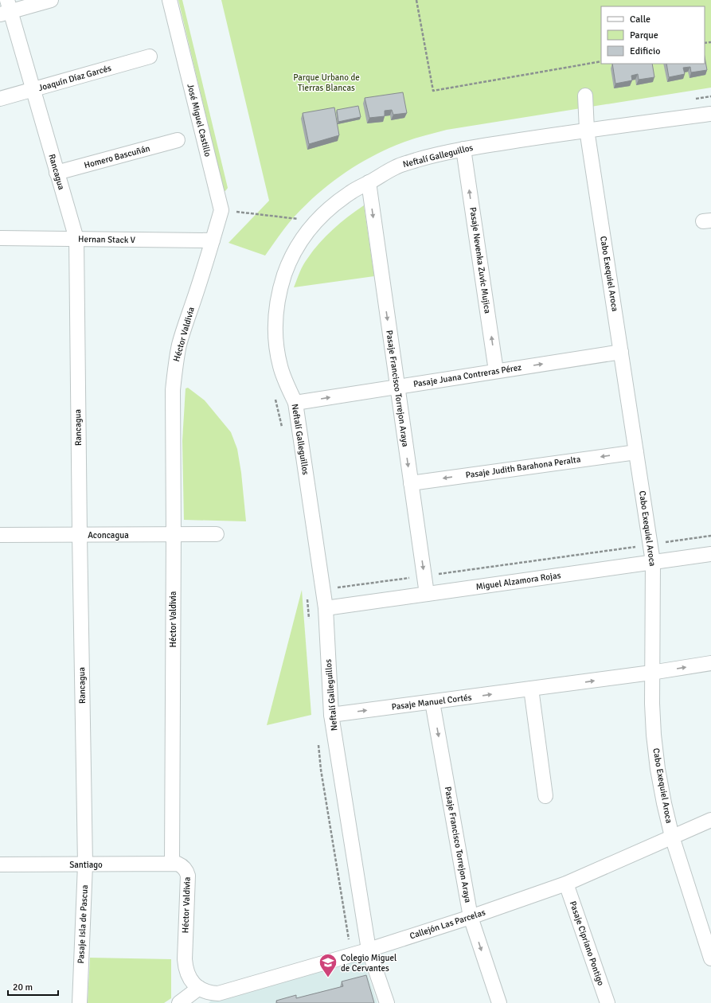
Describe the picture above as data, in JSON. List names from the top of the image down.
{
  "streets": {
    "street": [
      "Joaquín Díaz Garcés",
      "José Miguel Castillo",
      "Neftalí Galleguillos",
      "Homero Bascuñán",
      "Rancagua",
      "Hernan Stack V",
      "Pasaje Nevenka Zuvic Mujica",
      "Cabo Exequiel Aroca",
      "Héctor Valdivia",
      "Pasaje Juana Contreras Pérez",
      "Pasaje Francisco Torrejon Araya",
      "Pasaje Judith Barahona Peralta",
      "Aconcagua",
      "Miguel Alzamora Rojas",
      "Pasaje Manuel Cortés",
      "Santiago",
      "Pasaje Isla de Pascua",
      "Callejón Las Parcelas",
      "Pasaje Cipriano Pontigo"
    ]
  },
  "crossings": [
    ["Joaquín Díaz Garcés", "Rancagua"],
    ["José Miguel Castillo", "Hernan Stack V"],
    ["José Miguel Castillo", "Héctor Valdivia"],
    ["Neftalí Galleguillos", "Pasaje Nevenka Zuvic Mujica"],
    ["Neftalí Galleguillos", "Cabo Exequiel Aroca"],
    ["Neftalí Galleguillos", "Pasaje Juana Contreras Pérez"],
    ["Neftalí Galleguillos", "Pasaje Francisco Torrejon Araya"],
    ["Neftalí Galleguillos", "Miguel Alzamora Rojas"],
    ["Neftalí Galleguillos", "Pasaje Manuel Cortés"],
    ["Neftalí Galleguillos", "Callejón Las Parcelas"],
    ["Homero Bascuñán", "Rancagua"],
    ["Rancagua", "Hernan Stack V"],
    ["Rancagua", "Aconcagua"],
    ["Rancagua", "Santiago"],
    ["Rancagua", "Pasaje Isla de Pascua"],
    ["Hernan Stack V", "Héctor Valdivia"],
    ["Pasaje Nevenka Zuvic Mujica", "Pasaje Juana Contreras Pérez"],
    ["Cabo Exequiel Aroca", "Pasaje Juana Contreras Pérez"],
    ["Cabo Exequiel Aroca", "Pasaje Judith Barahona Peralta"],
    ["Cabo Exequiel Aroca", "Miguel Alzamora Rojas"],
    ["Cabo Exequiel Aroca", "Pasaje Manuel Cortés"],
    ["Cabo Exequiel Aroca", "Callejón Las Parcelas"],
    ["Héctor Valdivia", "Aconcagua"],
    ["Héctor Valdivia", "Santiago"],
    ["Héctor Valdivia", "Callejón Las Parcelas"],
    ["Pasaje Juana Contreras Pérez", "Pasaje Francisco Torrejon Araya"],
    ["Pasaje Francisco Torrejon Araya", "Pasaje Judith Barahona Peralta"],
    ["Pasaje Francisco Torrejon Araya", "Miguel Alzamora Rojas"],
    ["Pasaje Francisco Torrejon Araya", "Pasaje Manuel Cortés"],
    ["Pasaje Francisco Torrejon Araya", "Callejón Las Parcelas"],
    ["Santiago", "Pasaje Isla de Pascua"],
    ["Callejón Las Parcelas", "Pasaje Cipriano Pontigo"]
  ],
  "one_way": [
    "Pasaje Nevenka Zuvic Mujica",
    "Pasaje Juana Contreras Pérez",
    "Pasaje Francisco Torrejon Araya",
    "Pasaje Judith Barahona Peralta",
    "Pasaje Manuel Cortés"
  ],
  "parks": ["Parque Urbano de Tierras Blancas"],
  "places": {
    "school or university": ["Colegio Miguel de Cervantes"]
  },
  "legend": ["Calle", "Parque", "Edificio"],
  "scale_bar": "20 m"
}
